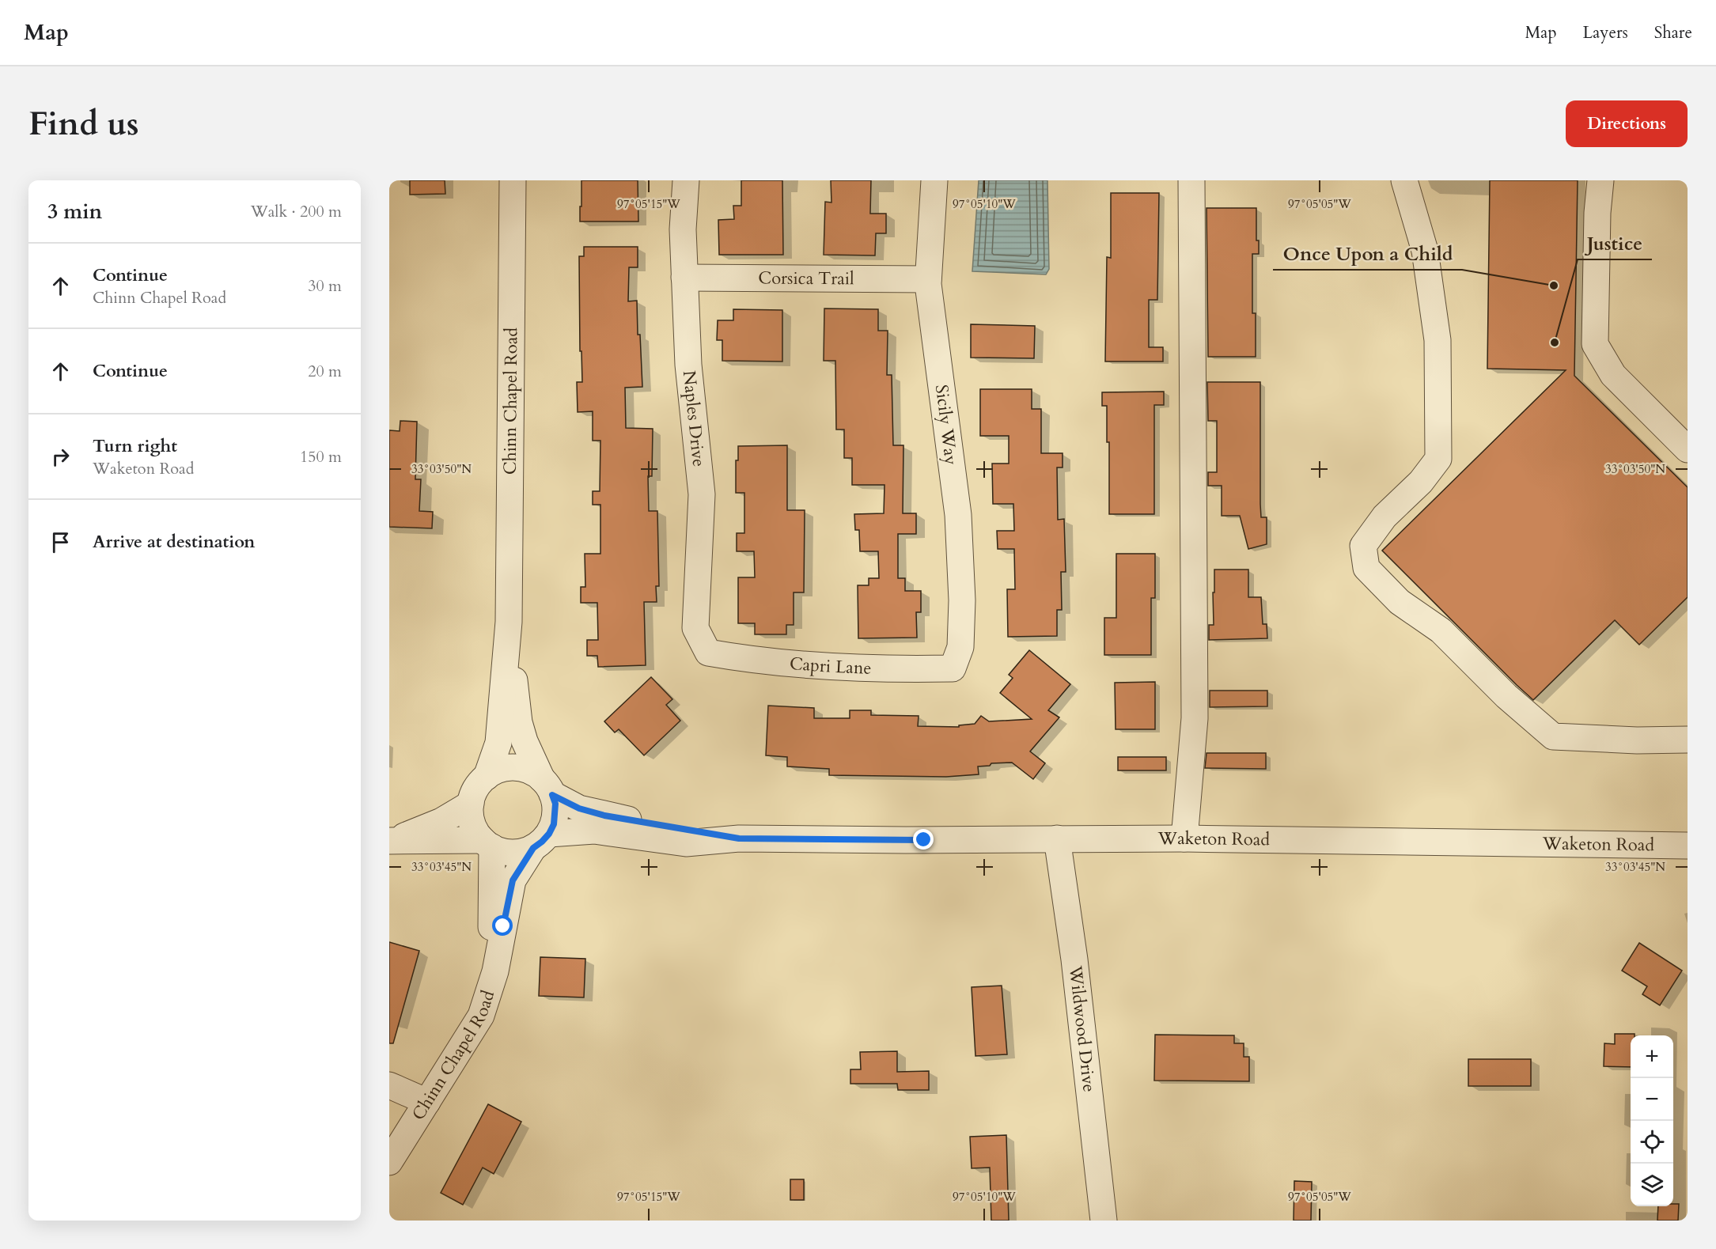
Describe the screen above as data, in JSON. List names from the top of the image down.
{
  "streets": {
    "street": [
      "Corsica Trail",
      "Chinn Chapel Road",
      "Naples Drive",
      "Sicily Way",
      "Capri Lane",
      "Waketon Road",
      "Wildwood Drive"
    ]
  },
  "crossings": [
    ["Corsica Trail", "Naples Drive"],
    ["Corsica Trail", "Sicily Way"],
    ["Chinn Chapel Road", "Waketon Road"],
    ["Naples Drive", "Capri Lane"],
    ["Sicily Way", "Capri Lane"],
    ["Waketon Road", "Wildwood Drive"]
  ],
  "places": ["Once Upon a Child", "Justice"],
  "page": {
    "header": "Map",
    "nav": ["Map", "Layers", "Share"],
    "buttons": "Directions",
    "title": "Find us",
    "heading": ["3 min", "Walk · 200 m"],
    "list": [
      ["Continue", "Chinn Chapel Road", "30 m"],
      ["Continue", "20 m"],
      ["Turn right", "Waketon Road", "150 m"],
      "Arrive at destination"
    ],
    "map_buttons": ["+", "−"]
  },
  "coordinates": [
    "97°05'15\"W",
    "97°05'10\"W",
    "97°05'05\"W",
    "33°03'50\"N",
    "33°03'45\"N"
  ]
}
